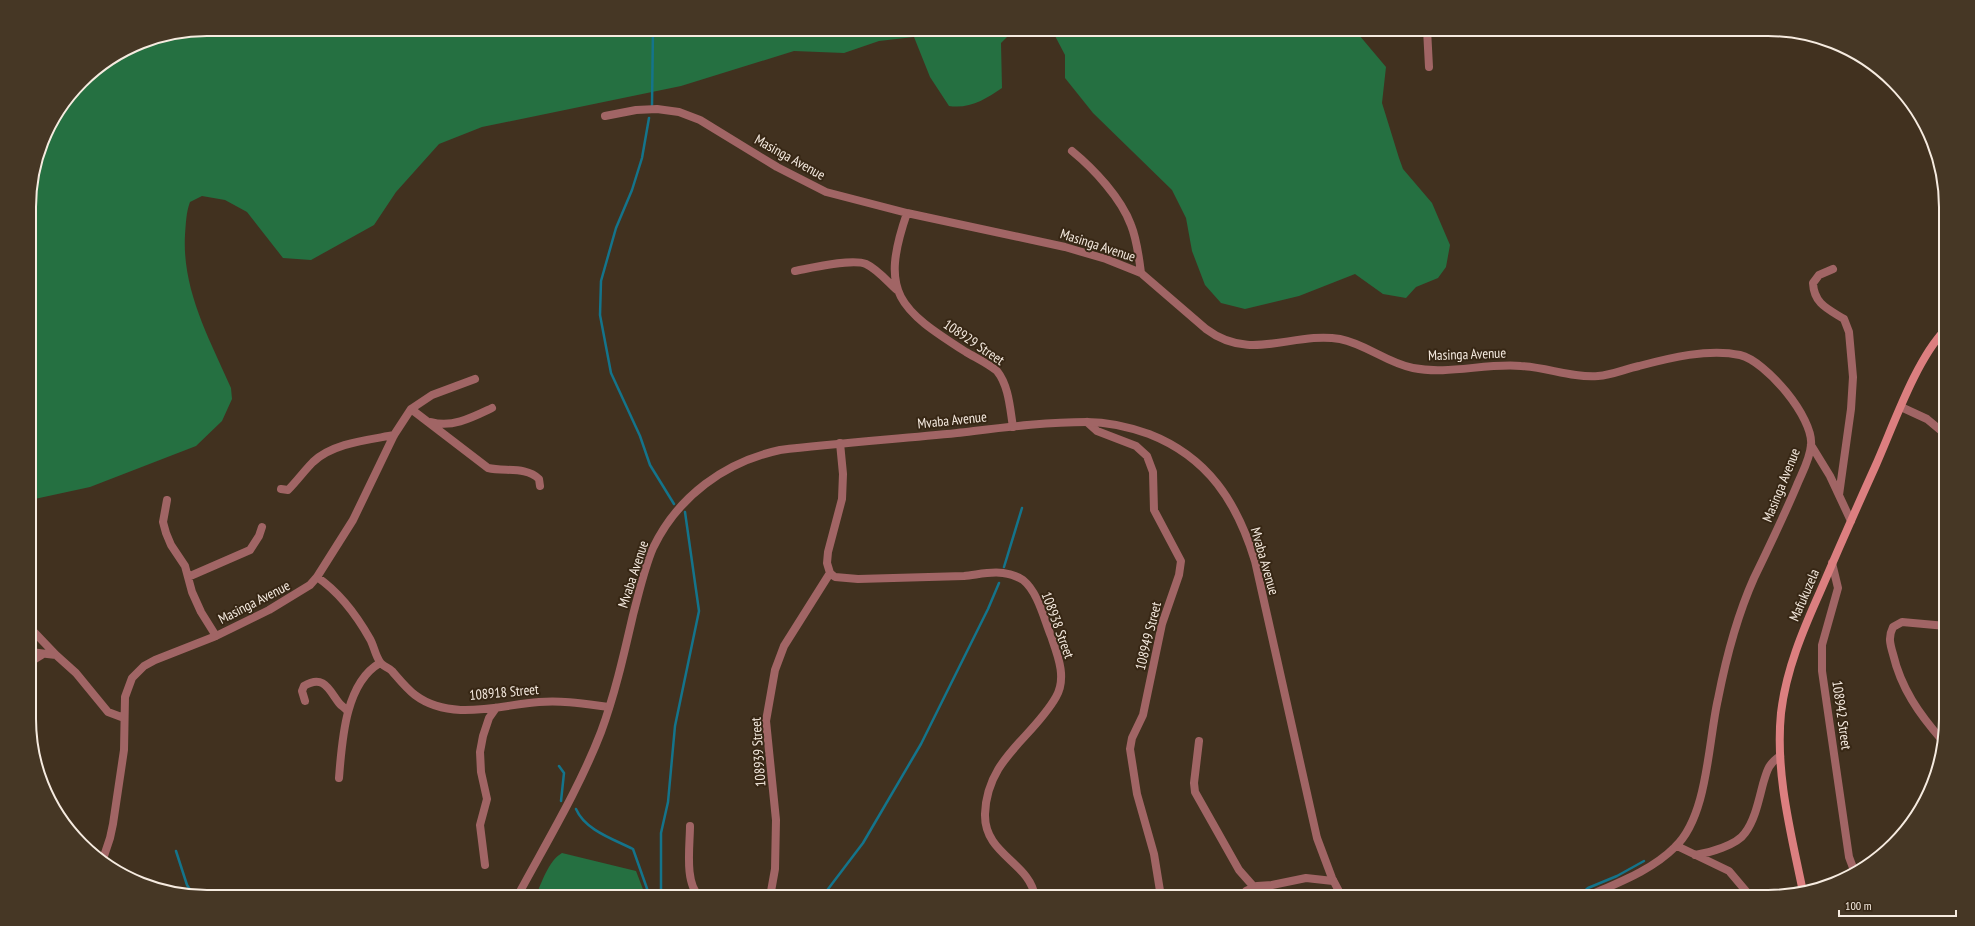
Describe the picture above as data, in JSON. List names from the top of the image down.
{
  "streets": {
    "main road": ["Mafukuzela"],
    "street": [
      "Masinga Avenue",
      "108929 Street",
      "Mvaba Avenue",
      "108938 Street",
      "108949 Street",
      "108918 Street",
      "108942 Street",
      "108939 Street"
    ]
  },
  "crossings": [
    ["Masinga Avenue", "108929 Street"],
    ["108929 Street", "Mvaba Avenue"],
    ["Mvaba Avenue", "108949 Street"],
    ["Mvaba Avenue", "108918 Street"],
    ["Mafukuzela", "108942 Street"],
    ["108938 Street", "108939 Street"]
  ],
  "scale_bar": "100 m"
}
